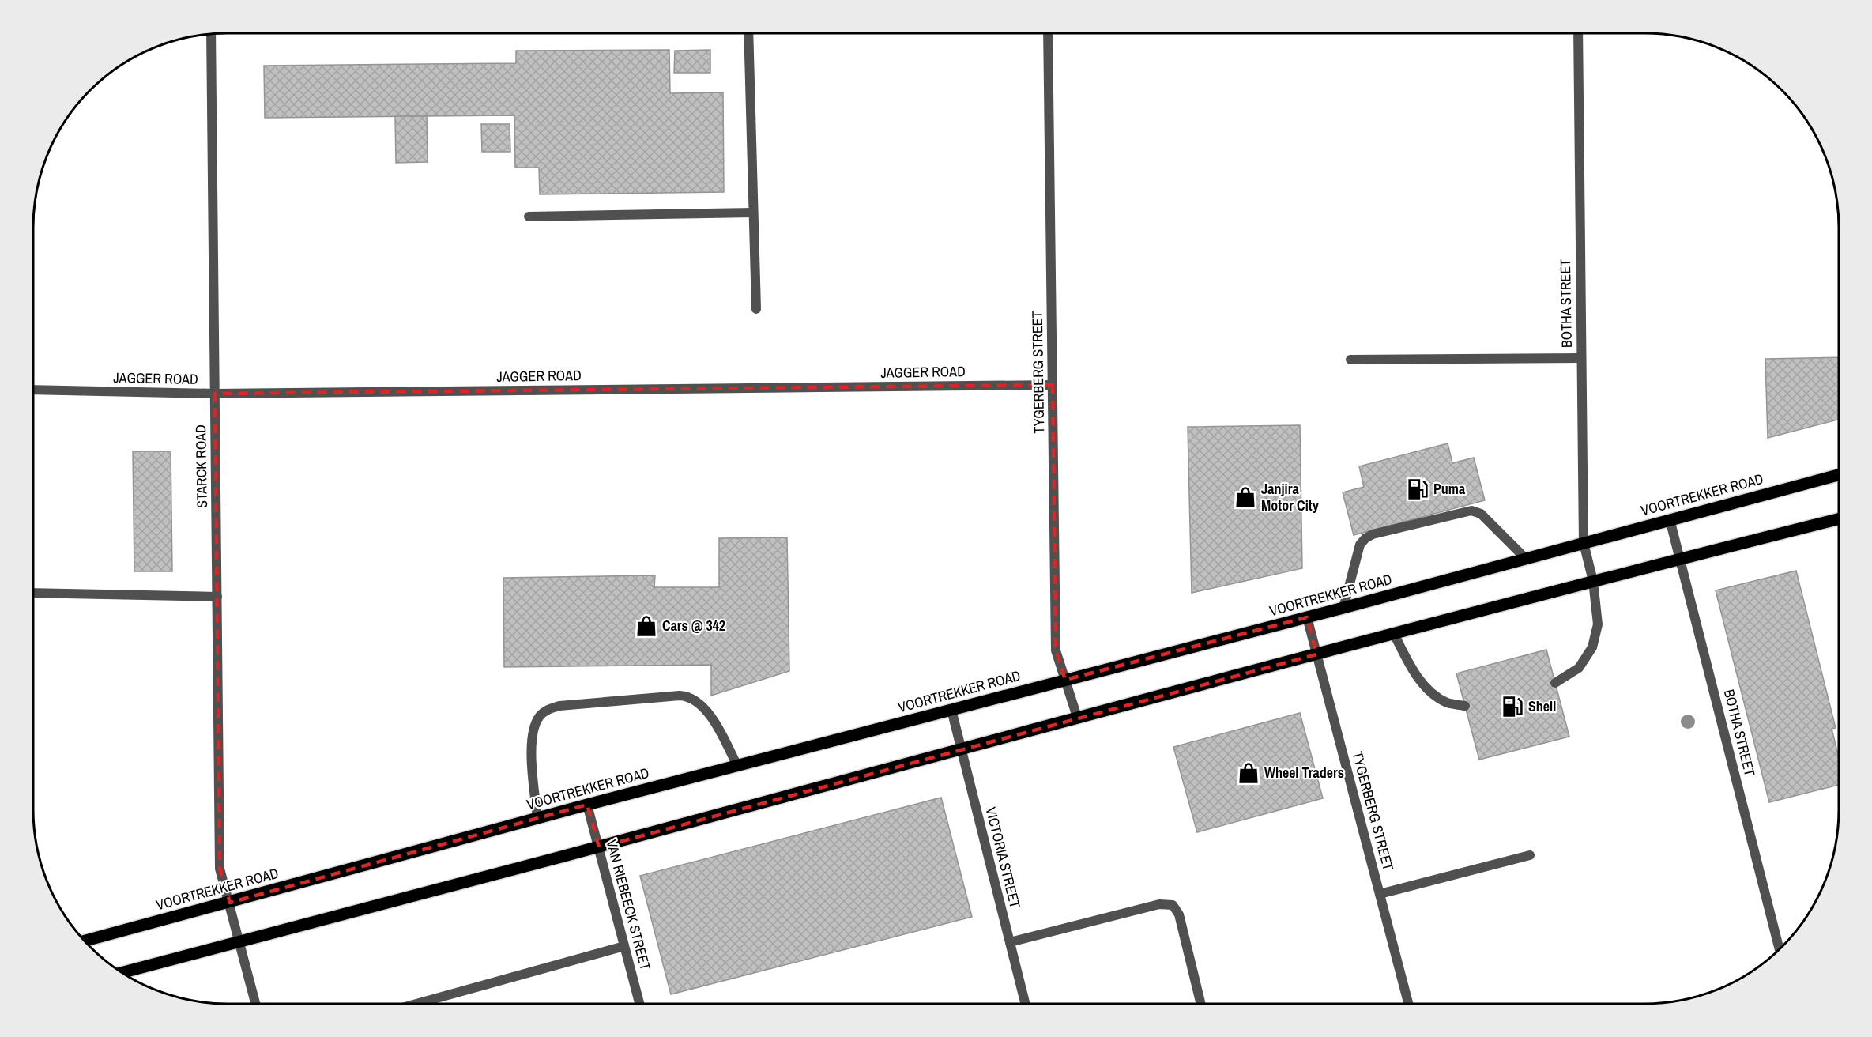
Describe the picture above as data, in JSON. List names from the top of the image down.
{
  "streets": {
    "main road": ["VOORTREKKER ROAD"],
    "street": [
      "BOTHA STREET",
      "JAGGER ROAD",
      "TYGERBERG STREET",
      "STARCK ROAD",
      "VICTORIA STREET",
      "VAN RIEBEECK STREET"
    ]
  },
  "crossings": [
    ["BOTHA STREET", "VOORTREKKER ROAD"],
    ["JAGGER ROAD", "TYGERBERG STREET"],
    ["JAGGER ROAD", "STARCK ROAD"],
    ["TYGERBERG STREET", "VOORTREKKER ROAD"],
    ["STARCK ROAD", "VOORTREKKER ROAD"],
    ["VOORTREKKER ROAD", "VICTORIA STREET"],
    ["VOORTREKKER ROAD", "VAN RIEBEECK STREET"]
  ],
  "places": {
    "fuel station": ["Puma", "Shell"],
    "shop": ["Janjira Motor City", "Cars @ 342", "Wheel Traders"]
  }
}
